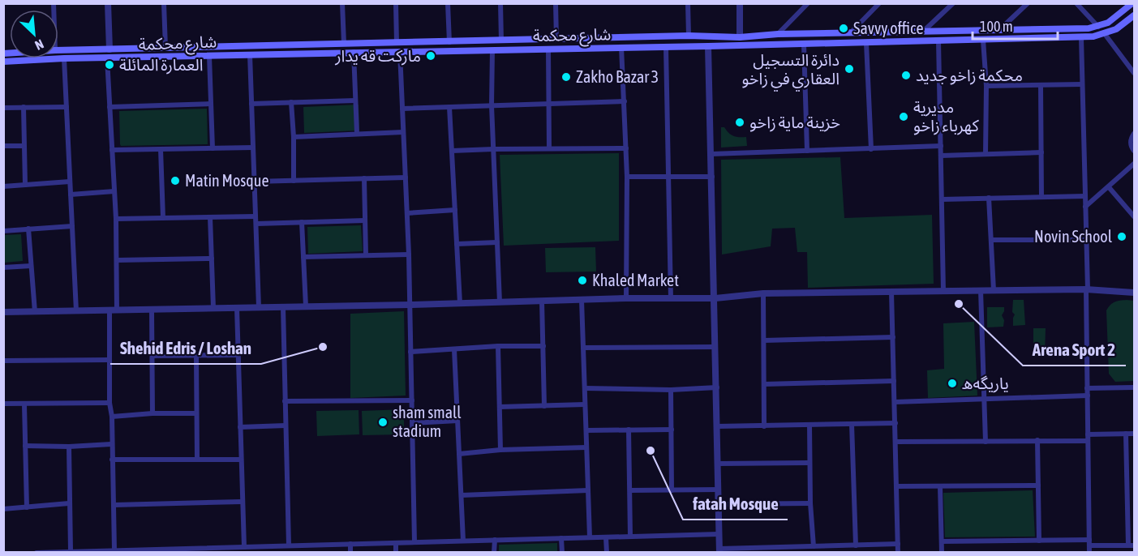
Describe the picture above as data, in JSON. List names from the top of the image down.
{
  "streets": {
    "main road": ["شارع محكمة"]
  },
  "places": [
    "Savvy office",
    "ماركت قه يدار",
    "العمارة المائلة",
    "دائرة التسجيل العقاري في زاخو",
    "محكمة زاخو جديد",
    "Zakho Bazar 3",
    "مديرية كهرباء زاخو",
    "خزينة ماية زاخو",
    "Matin Mosque",
    "Novin School",
    "Khaled Market",
    "Arena Sport 2",
    "Shehid Edris / Loshan",
    "یاریگه‌ه",
    "sham small stadium",
    "fatah Mosque"
  ],
  "scale_bar": "100 m",
  "north": "bottom right"
}
